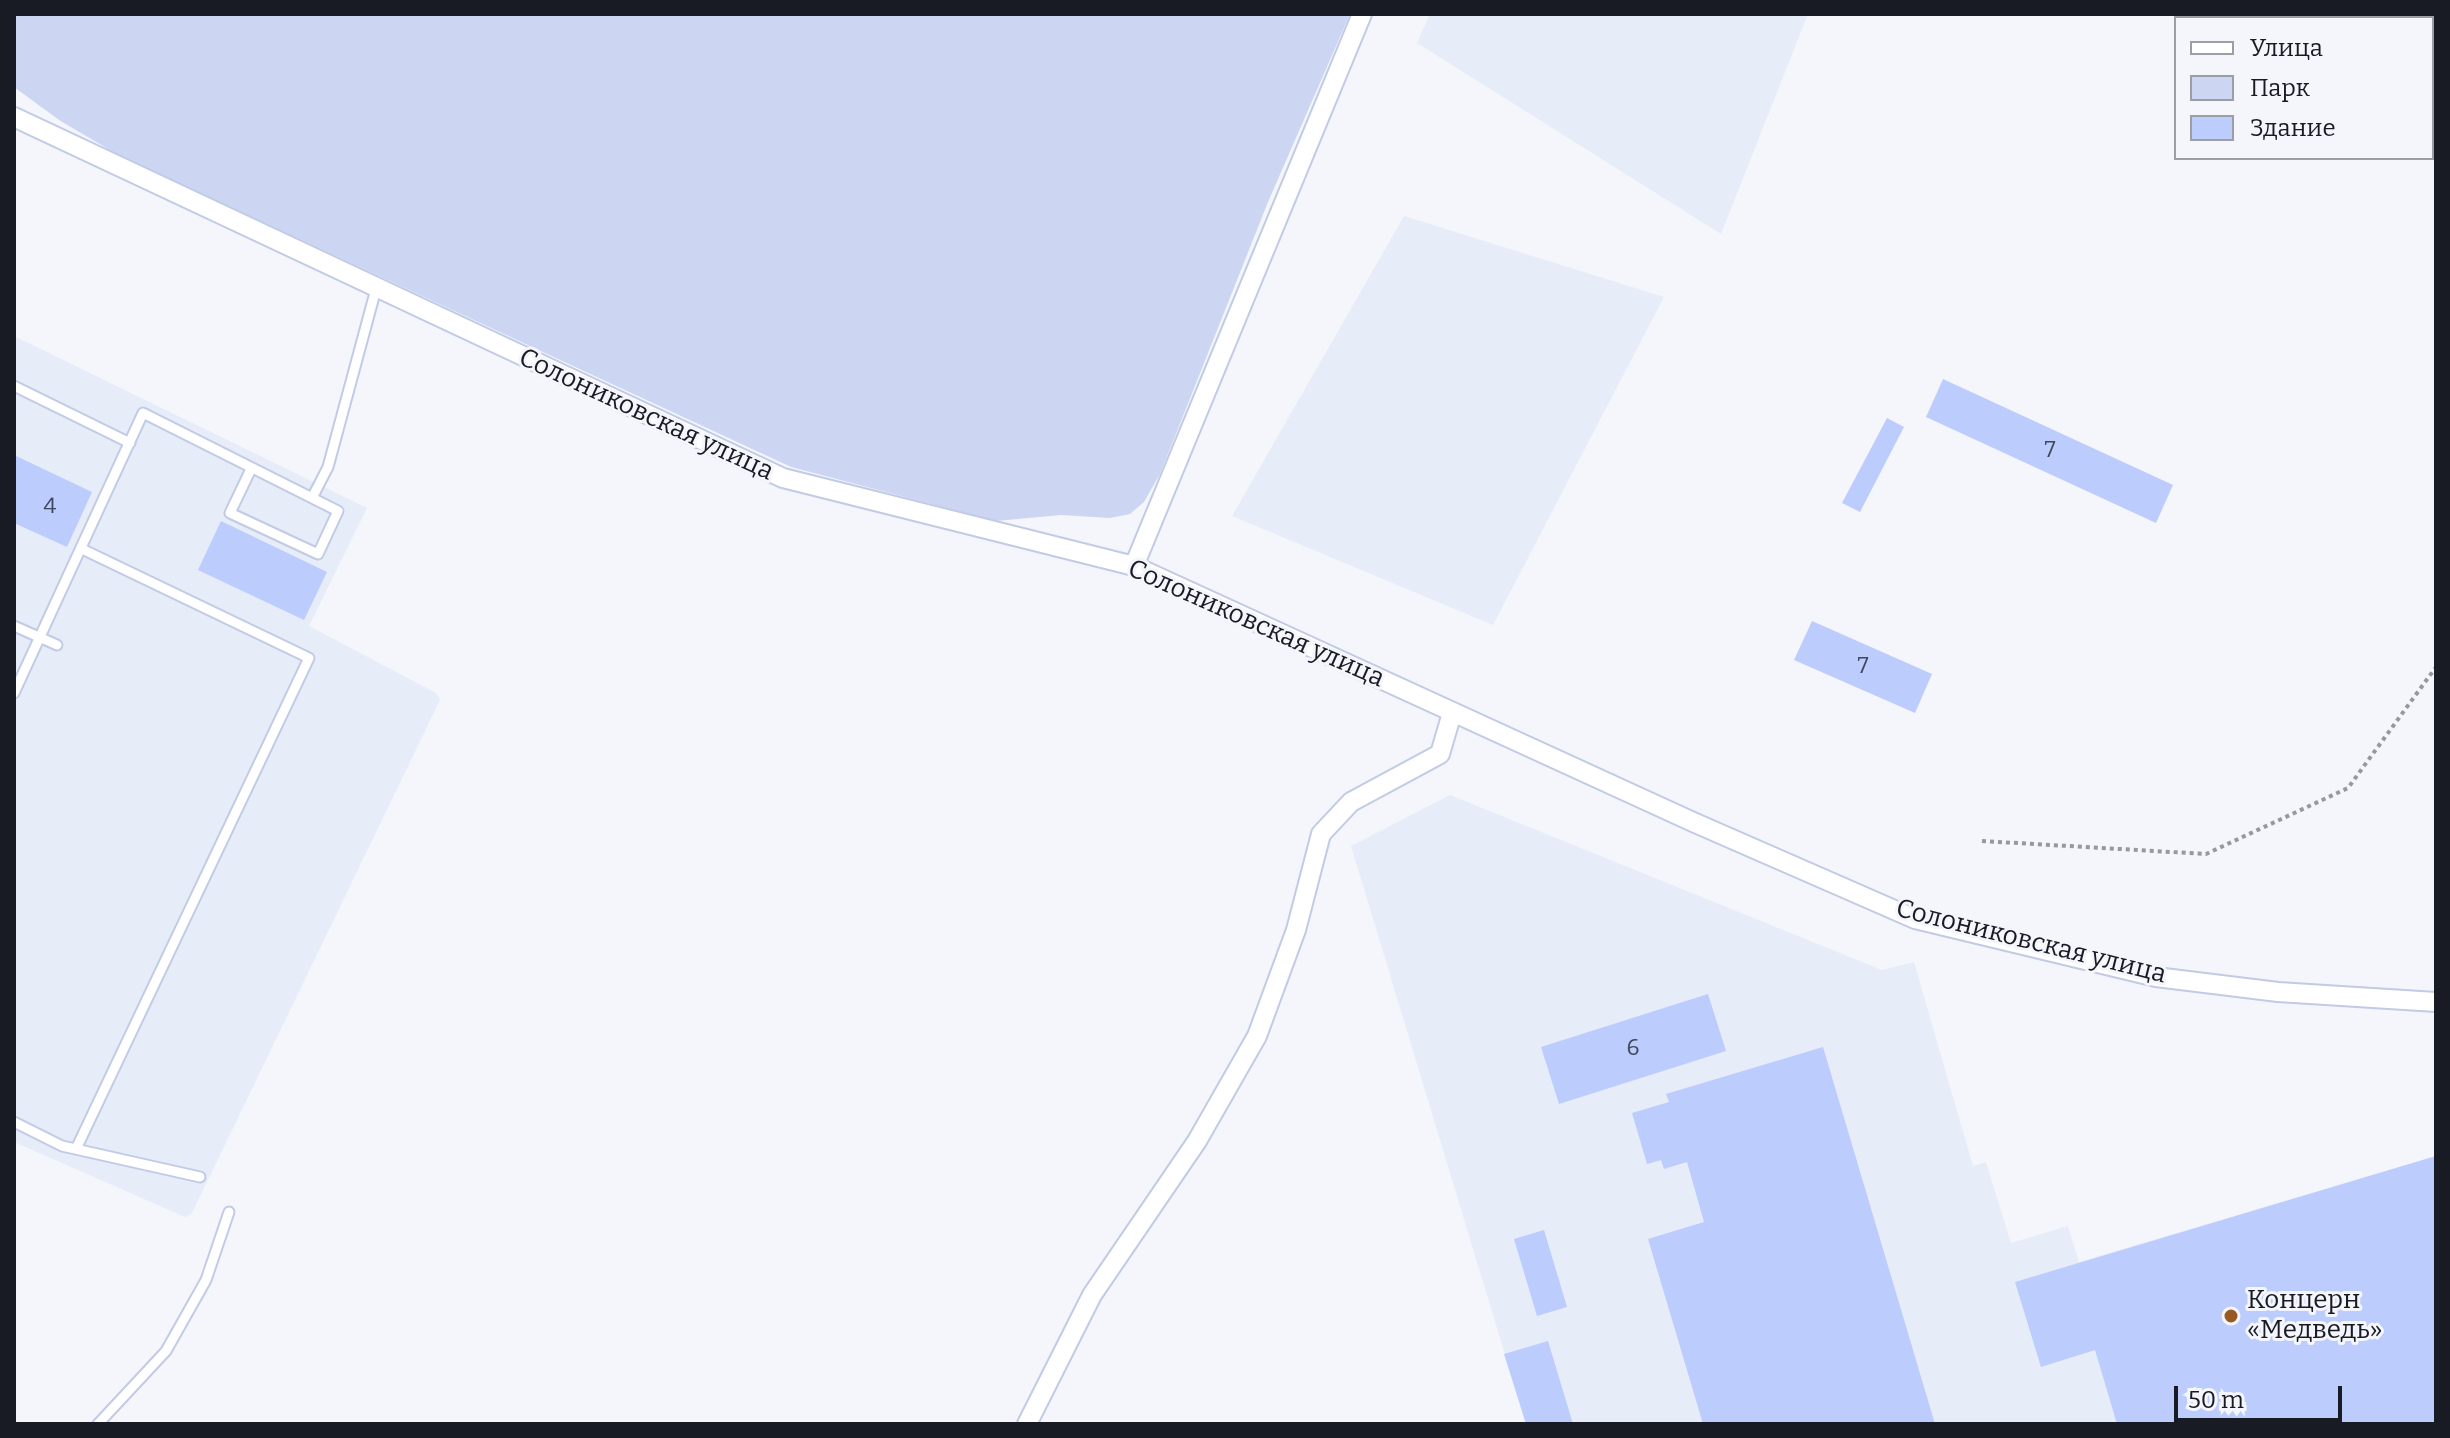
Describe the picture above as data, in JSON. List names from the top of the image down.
{
  "streets": {
    "street": ["Солониковская улица"]
  },
  "places": ["Концерн «Медведь»"],
  "house_numbers": [
    "7",
    "4",
    "7",
    "6"
  ],
  "legend": ["Улица", "Парк", "Здание"],
  "scale_bar": "50 m"
}
